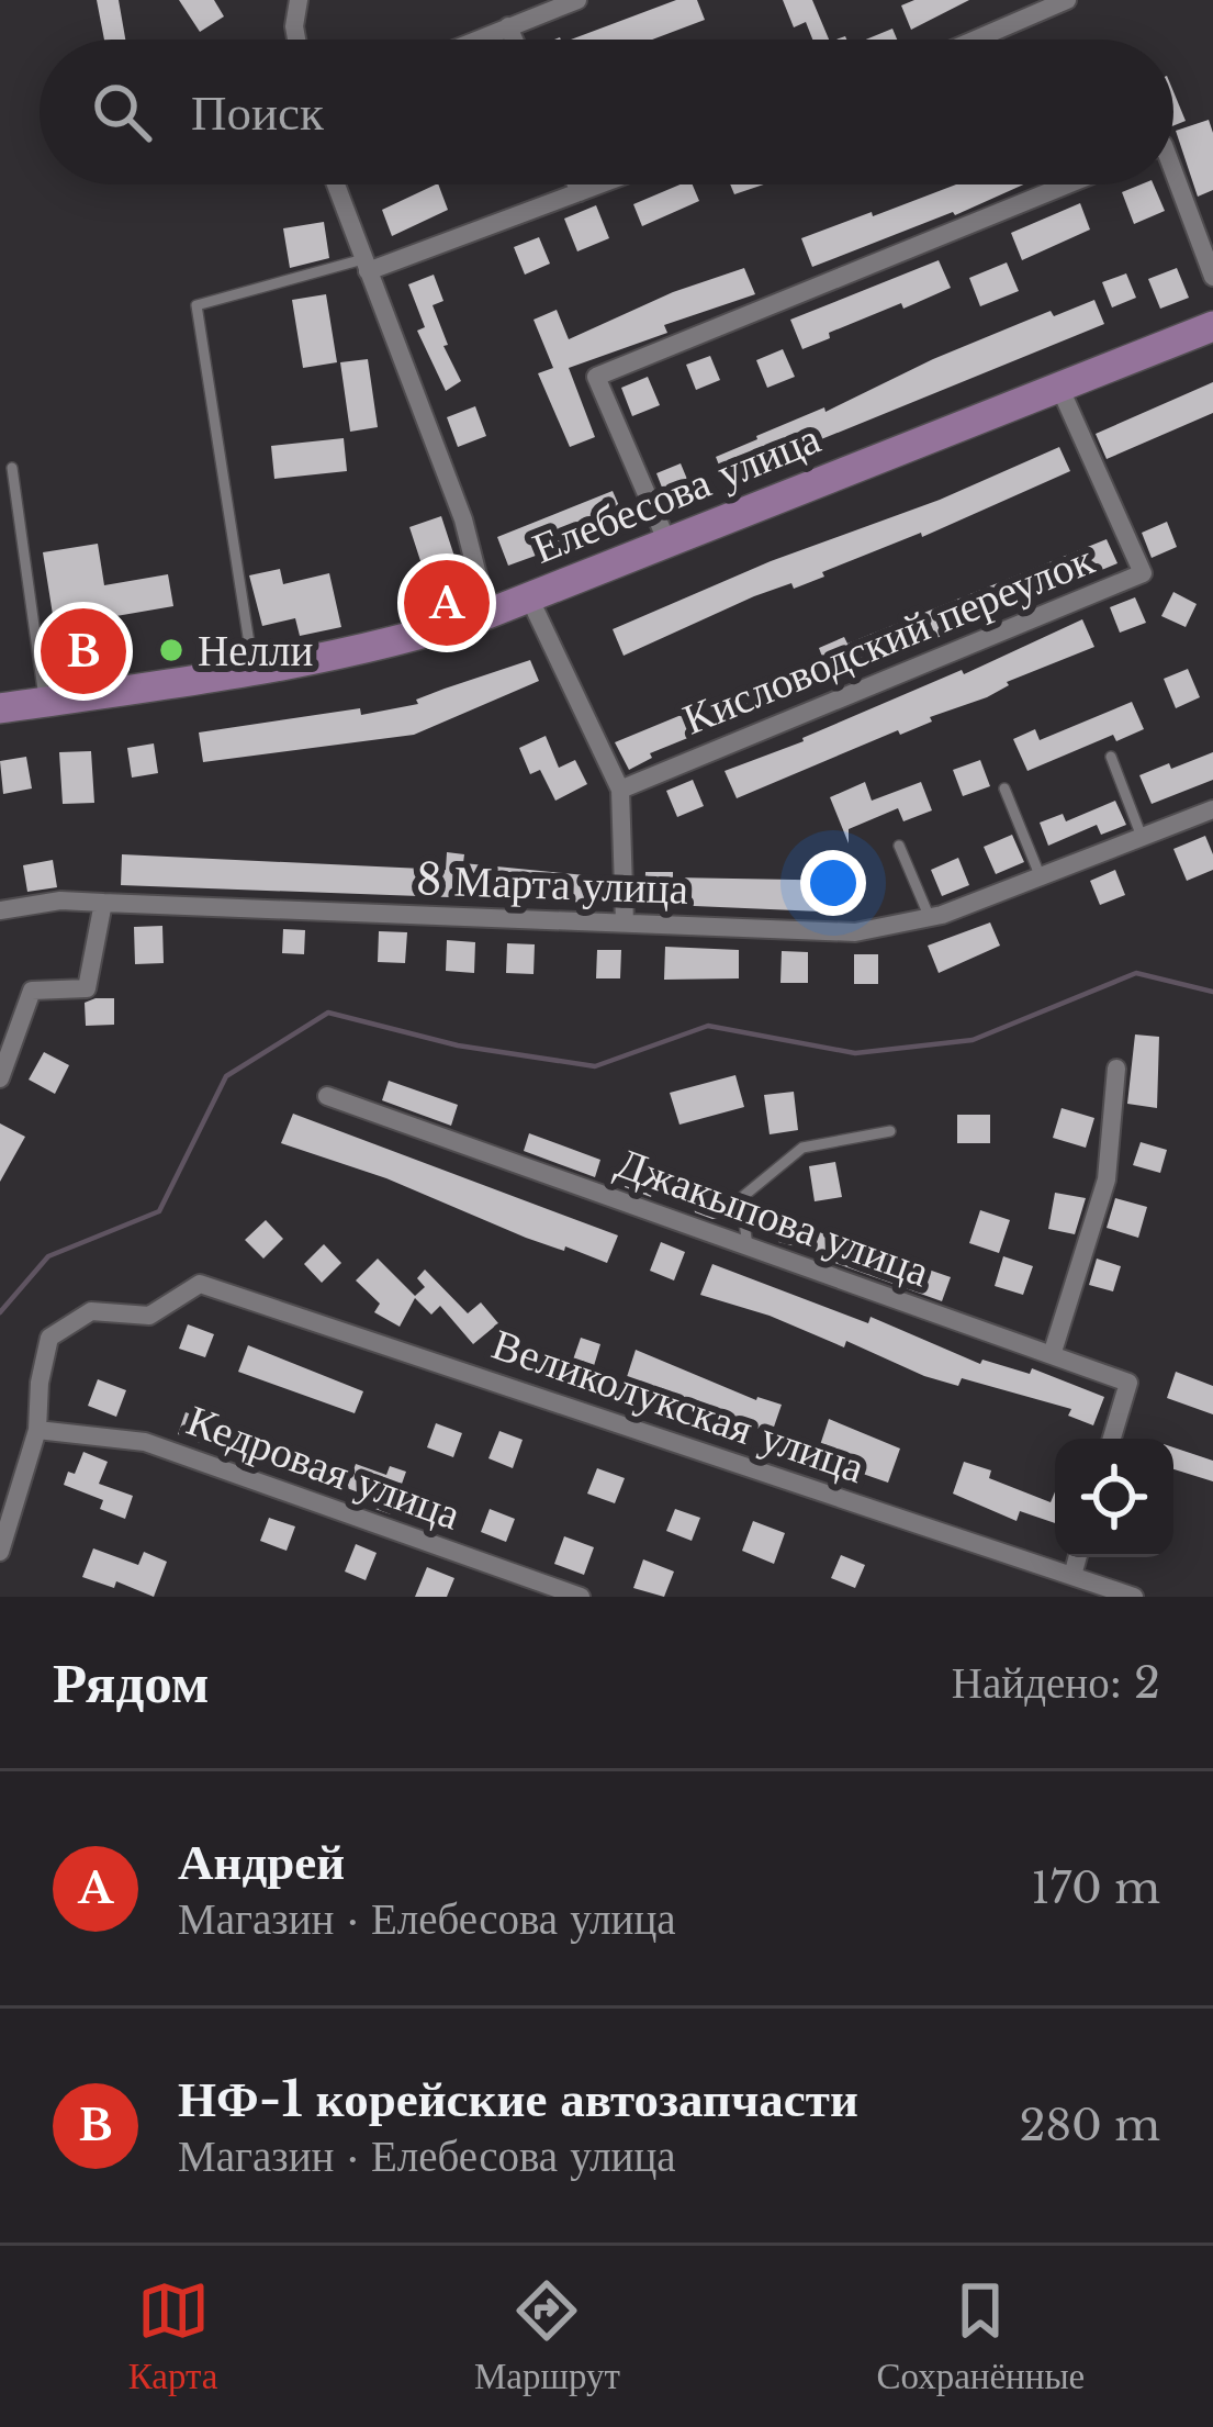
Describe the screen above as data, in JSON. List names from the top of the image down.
{
  "streets": {
    "main road": ["Елебесова улица"],
    "street": [
      "Кисловодский переулок",
      "8 Марта улица",
      "Джакыпова улица",
      "Великолукская улица",
      "Кедровая улица"
    ]
  },
  "crossings": [
    ["Елебесова улица", "Кисловодский переулок"],
    ["Великолукская улица", "Кедровая улица"]
  ],
  "places": ["Нелли"],
  "page": {
    "search": "Поиск",
    "pins": ["A", "B"],
    "heading": ["Рядом", "Найдено: 2"],
    "list": [
      {
        "mark": "A",
        "name": "Андрей",
        "note": "Магазин · Елебесова улица",
        "value": "170 m"
      },
      {
        "mark": "B",
        "name": "НФ-1 корейские автозапчасти",
        "note": "Магазин · Елебесова улица",
        "value": "280 m"
      }
    ],
    "nav": ["Карта", "Маршрут", "Сохранённые"]
  }
}
